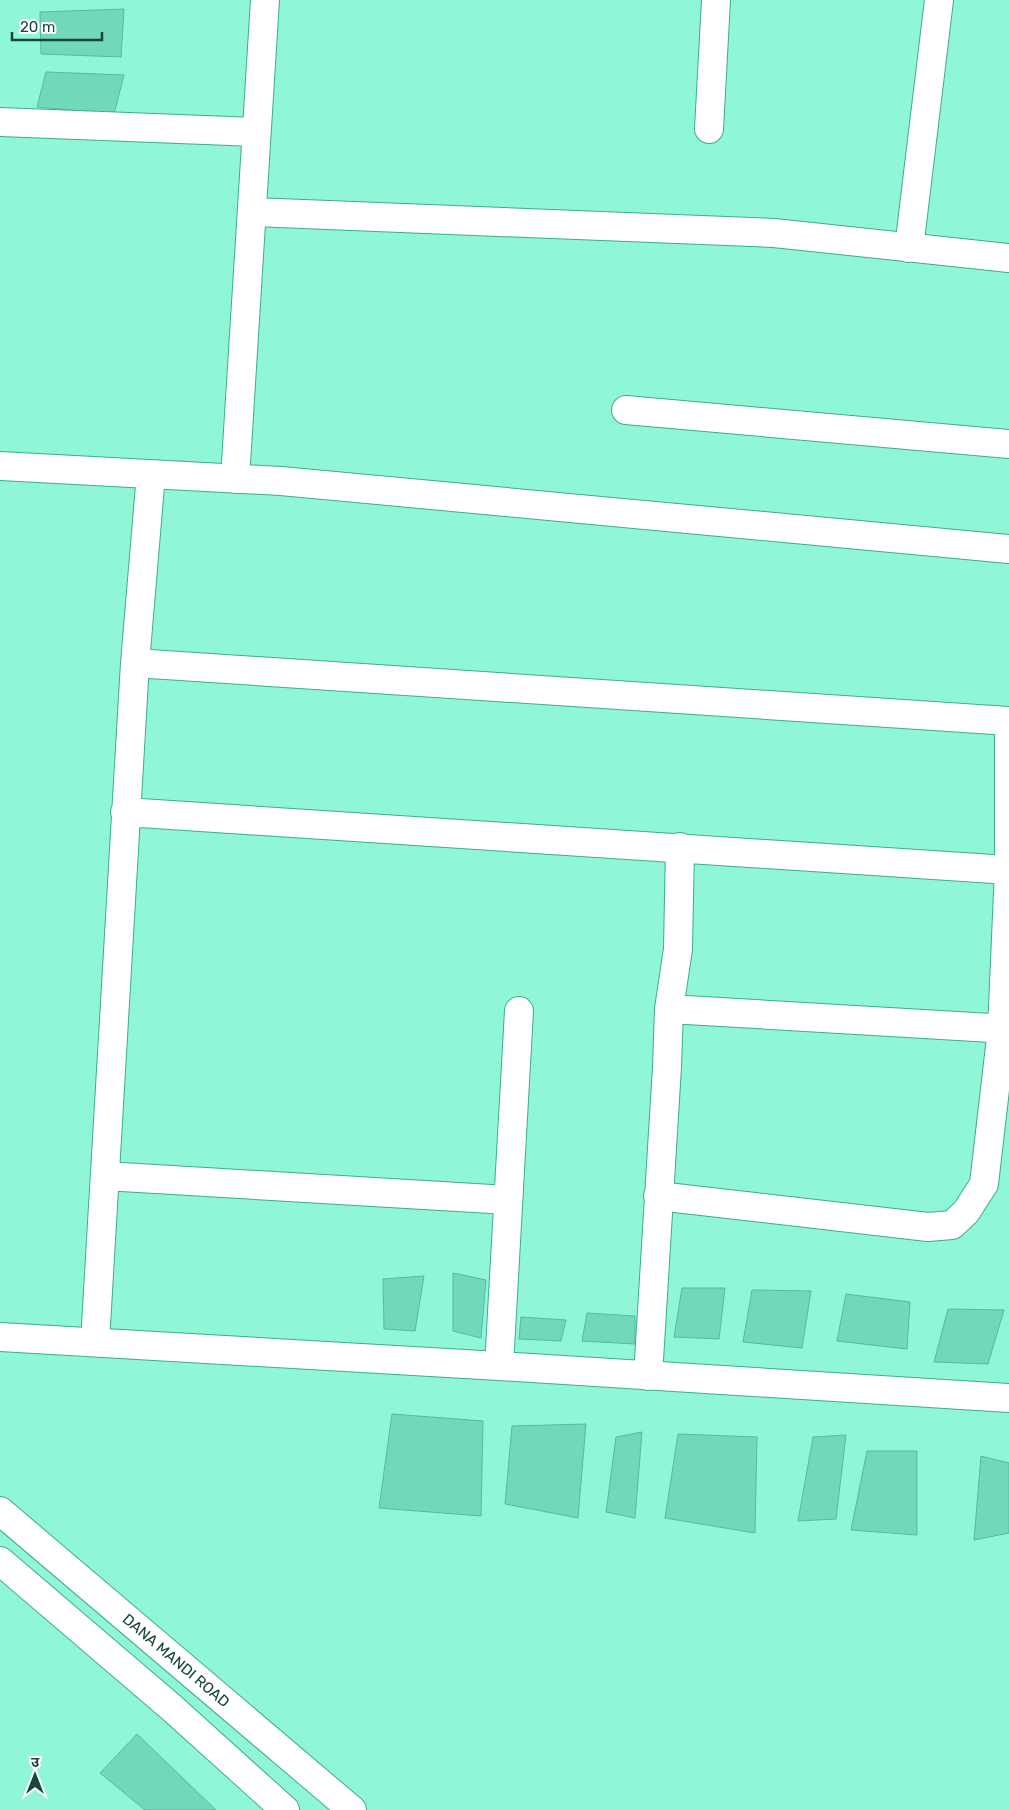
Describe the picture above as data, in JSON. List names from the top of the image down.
{
  "streets": {
    "street": ["DANA MANDI ROAD"]
  },
  "scale_bar": "20 m",
  "north": "top"
}
